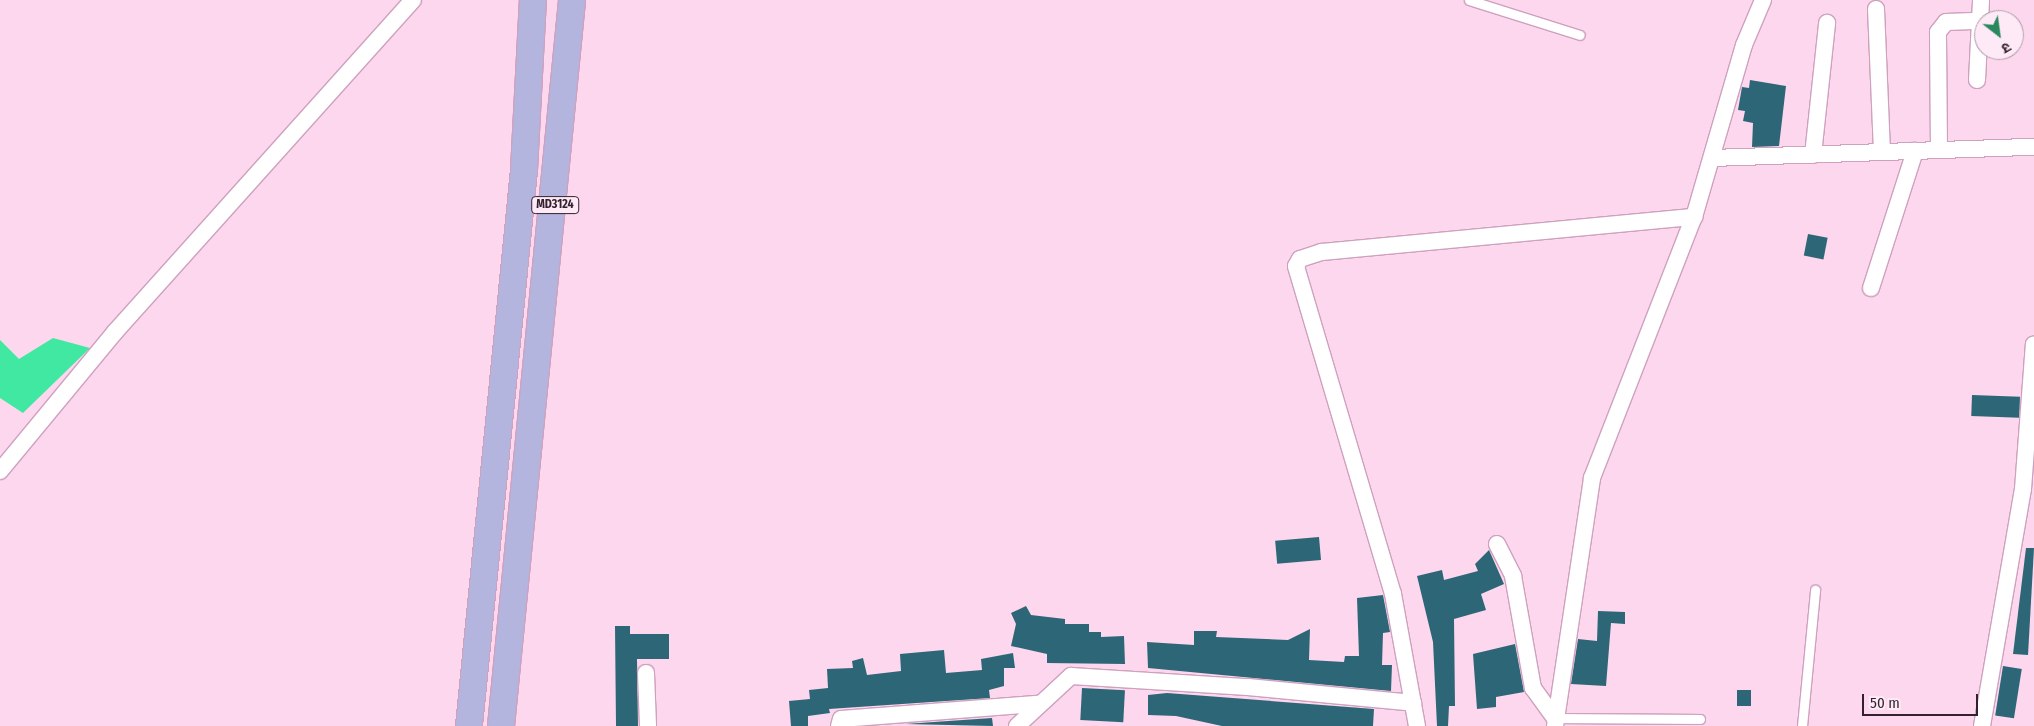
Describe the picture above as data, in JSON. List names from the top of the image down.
{
  "streets": {
    "main road": ["MD3124"]
  },
  "scale_bar": "50 m",
  "north": "bottom right"
}
